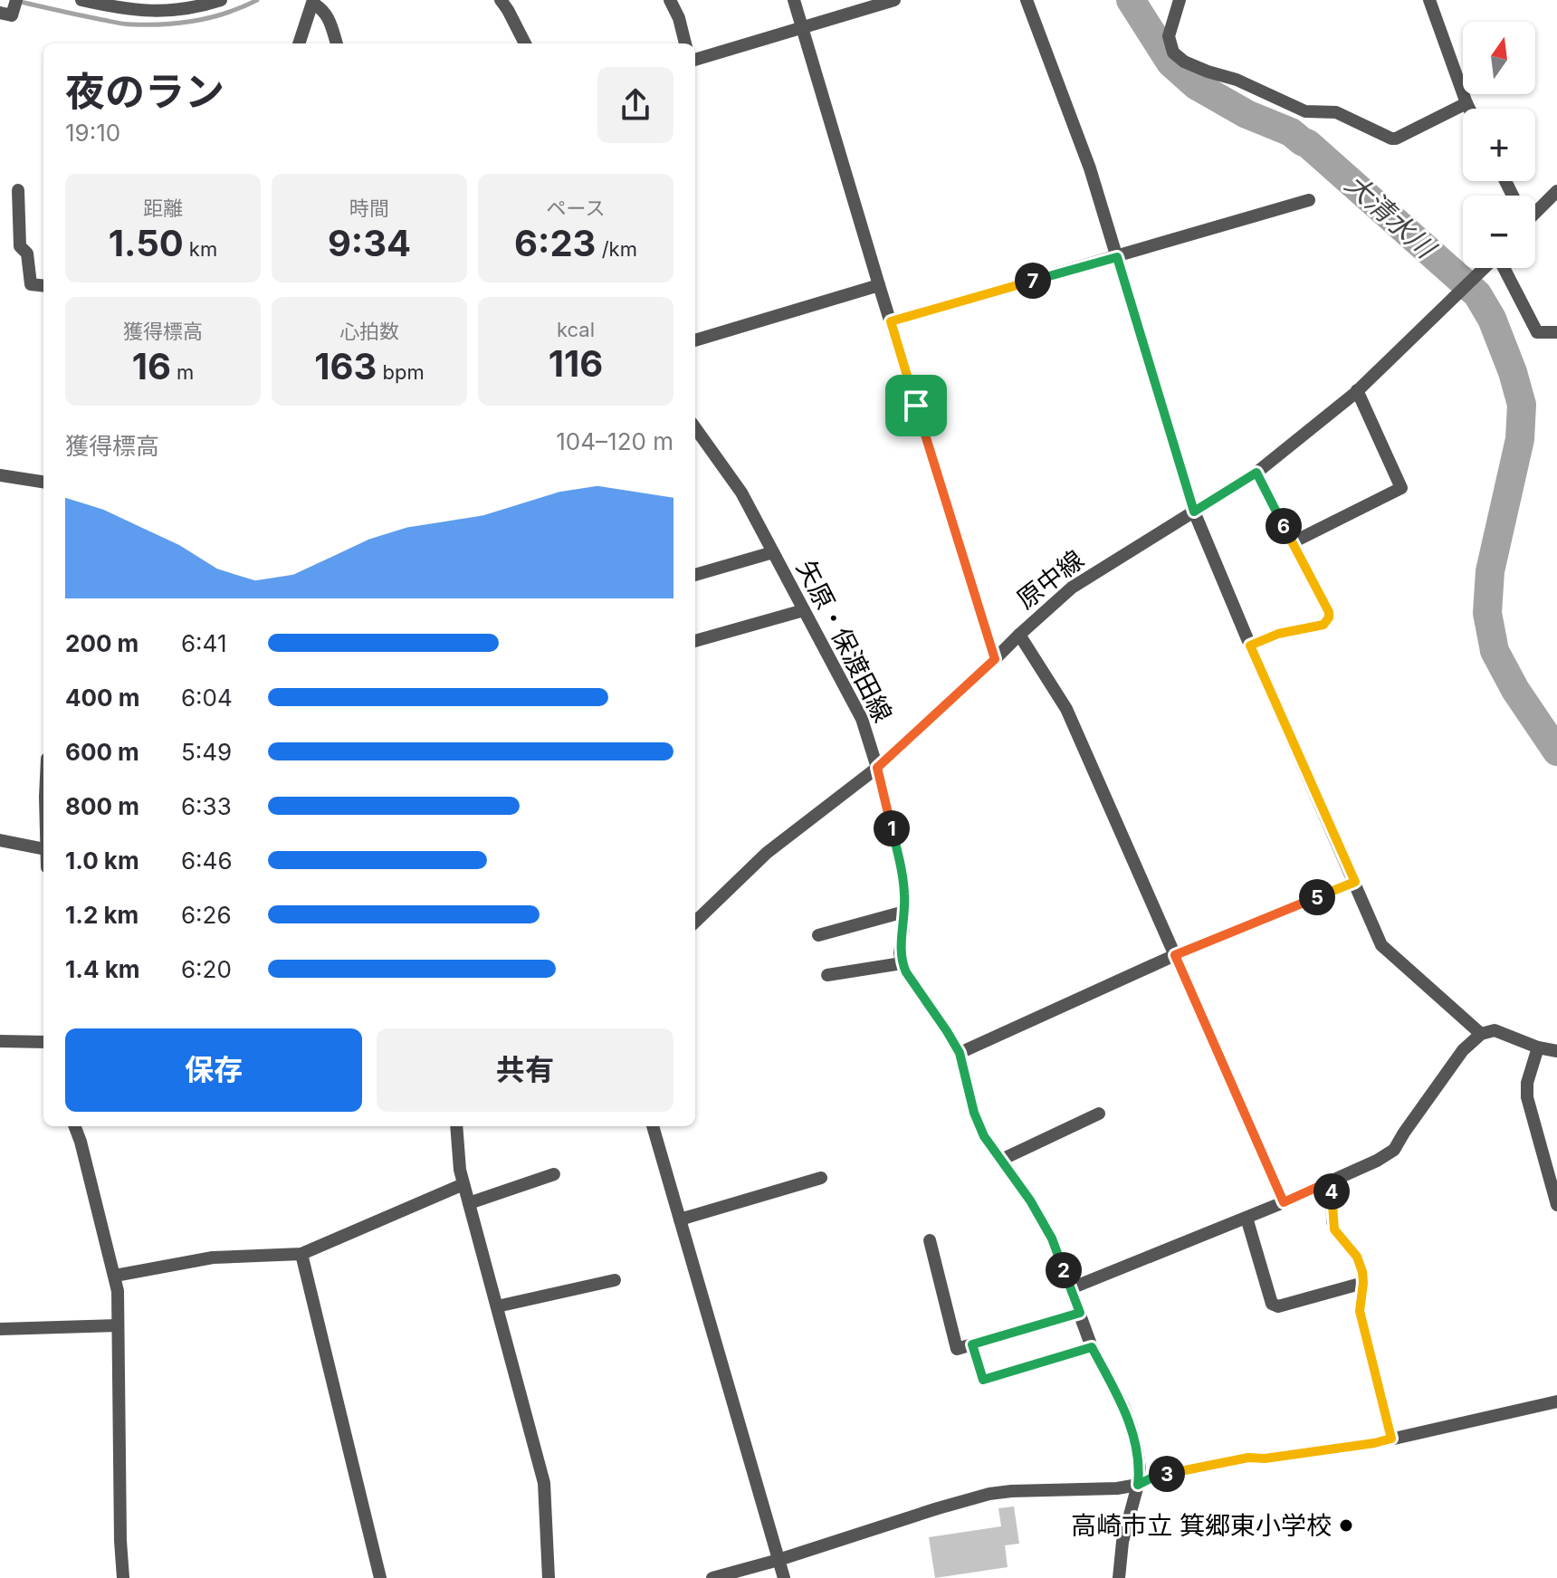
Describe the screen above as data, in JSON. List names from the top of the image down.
{
  "streets": {
    "street": ["原中線", "矢原・保渡田線"]
  },
  "crossings": [
    ["原中線", "矢原・保渡田線"]
  ],
  "water": ["大清水川"],
  "places": ["高崎市立 箕郷東小学校"],
  "north": "top",
  "page": {
    "map_buttons": ["+", "−"],
    "heading": ["夜のラン", "19:10"],
    "stats": [
      ["距離", "1.50 km"],
      ["時間", "9:34"],
      ["ペース", "6:23 /km"],
      ["獲得標高", "16 m"],
      ["心拍数", "163 bpm"],
      ["kcal", "116"]
    ],
    "pins": [
      "7",
      "6",
      "1",
      "5",
      "4",
      "2",
      "3"
    ],
    "chart": ["獲得標高", "104–120 m"],
    "list": [
      {
        "name": "200 m",
        "note": "6:41"
      },
      {
        "name": "400 m",
        "note": "6:04"
      },
      {
        "name": "600 m",
        "note": "5:49"
      },
      {
        "name": "800 m",
        "note": "6:33"
      },
      {
        "name": "1.0 km",
        "note": "6:46"
      },
      {
        "name": "1.2 km",
        "note": "6:26"
      },
      {
        "name": "1.4 km",
        "note": "6:20"
      }
    ],
    "buttons": ["保存", "共有"]
  }
}
